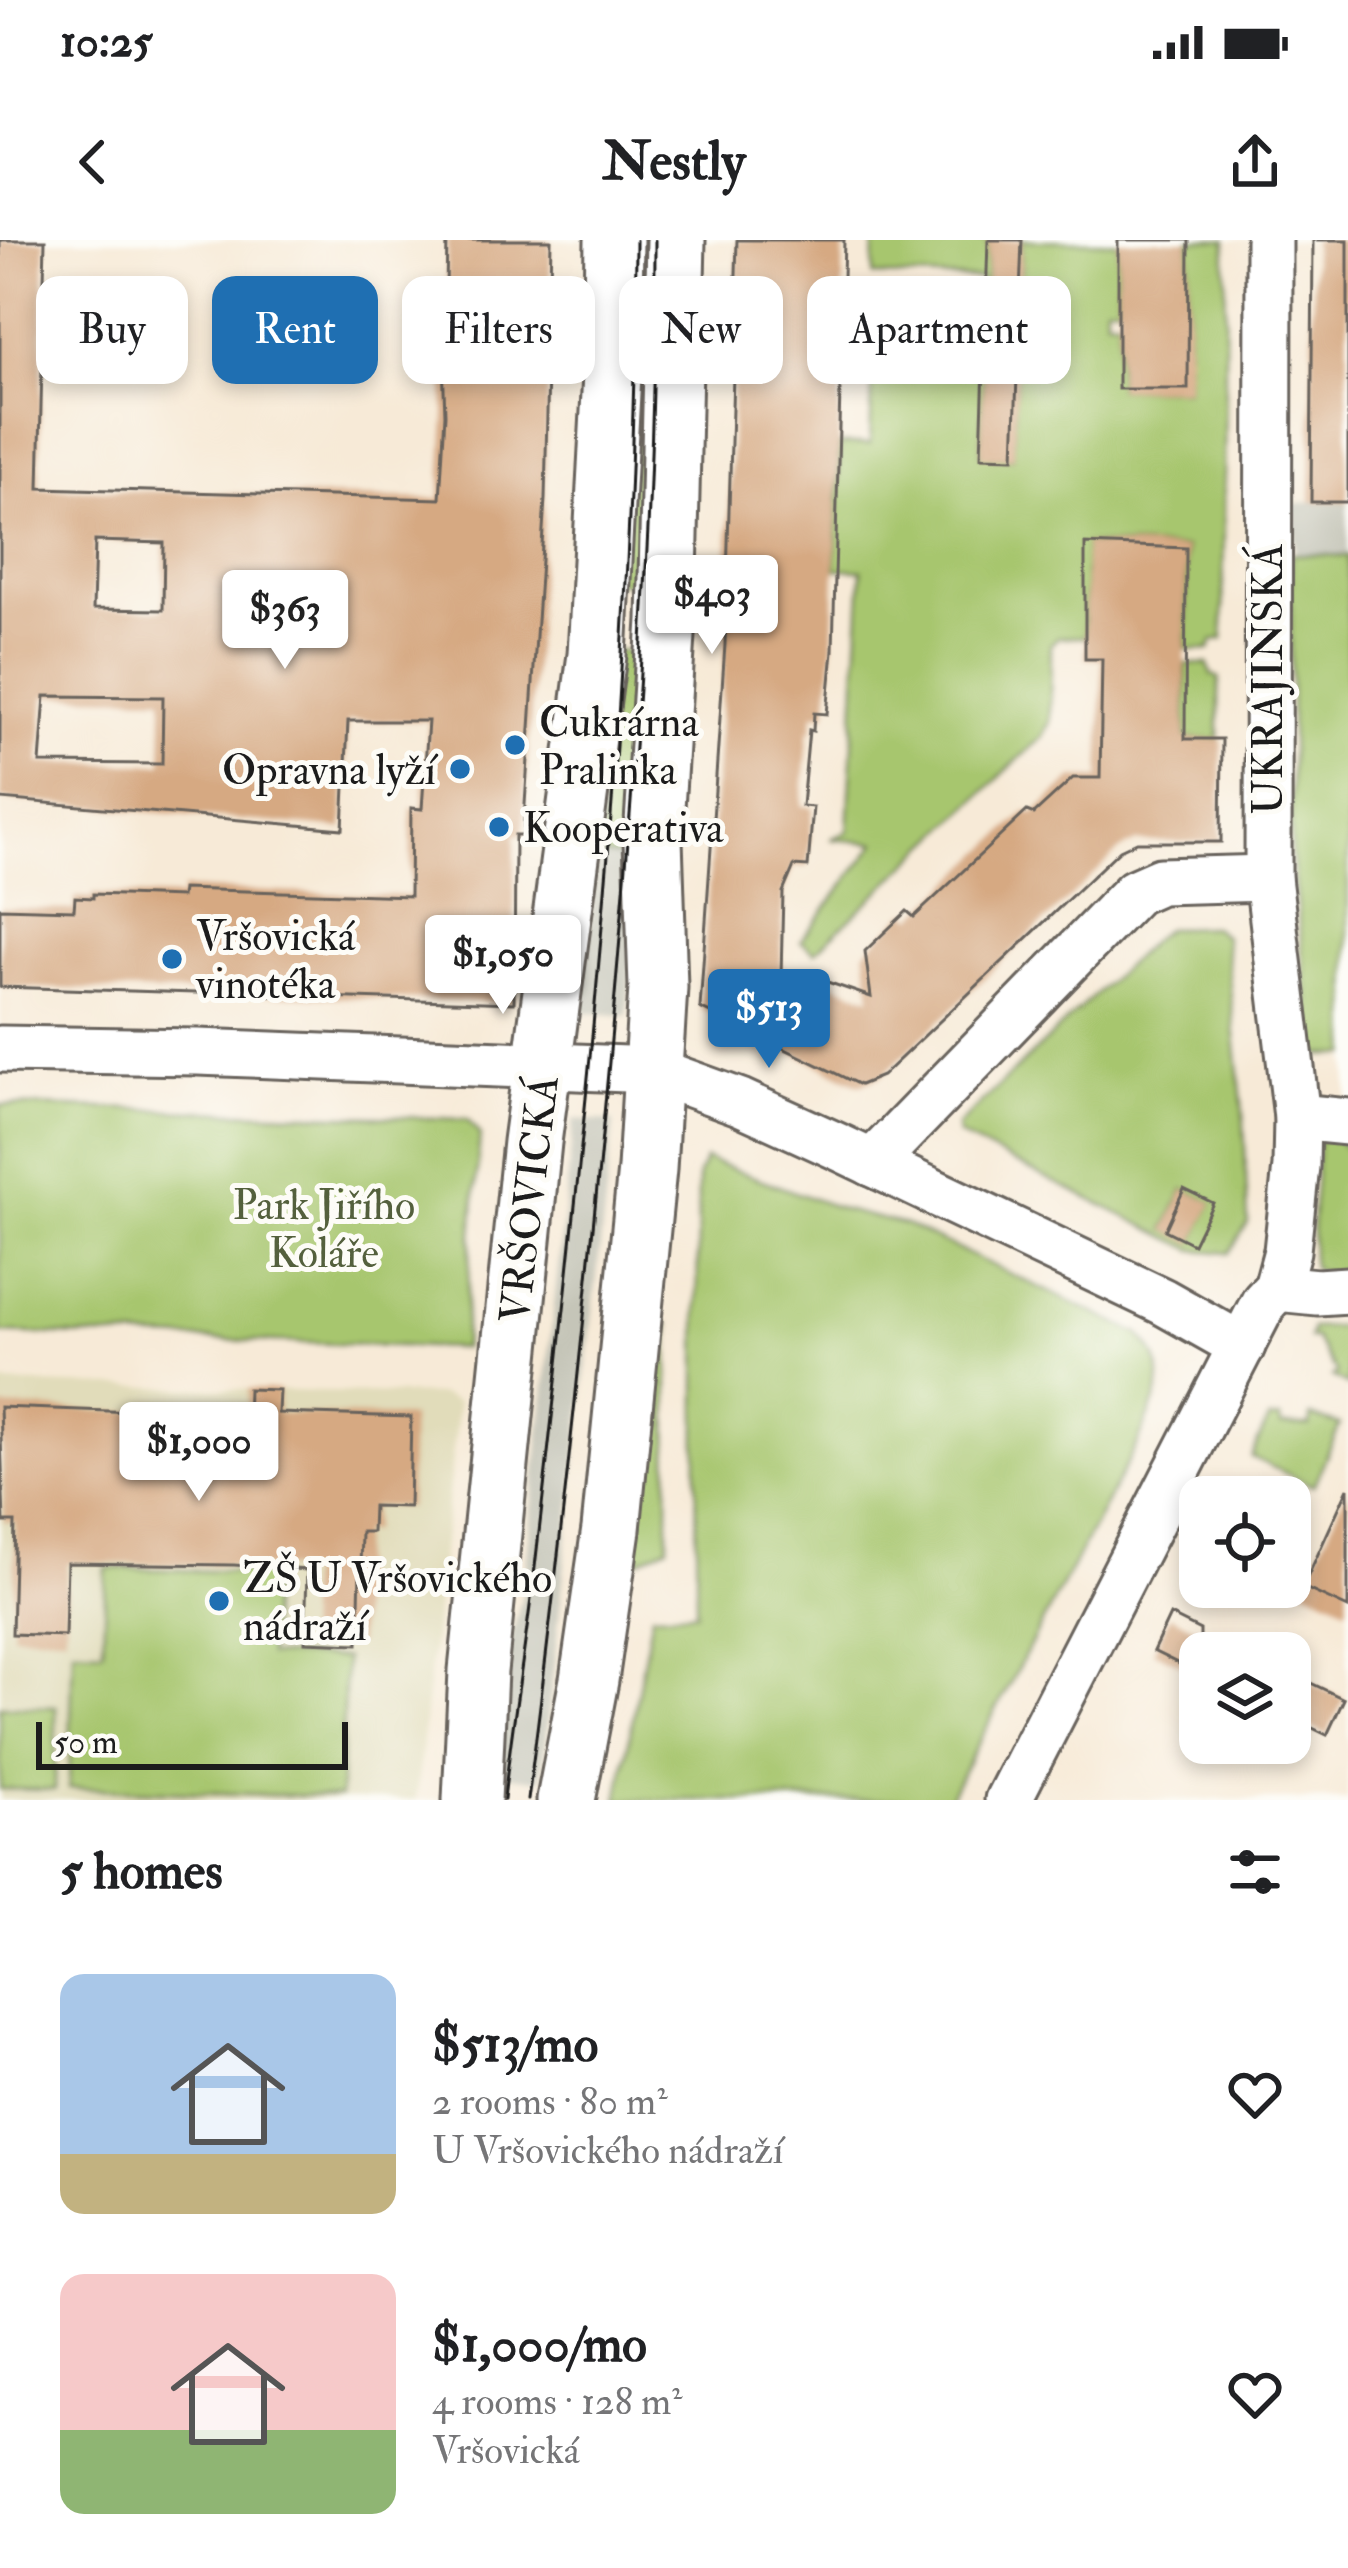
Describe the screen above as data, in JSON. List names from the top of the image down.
{
  "streets": {
    "main road": ["VRŠOVICKÁ"],
    "street": ["UKRAJINSKÁ"]
  },
  "parks": ["Park Jiřího Koláře"],
  "places": [
    "Cukrárna Pralinka",
    "Opravna lyží",
    "Kooperativa",
    "Vršovická vinotéka",
    "ZŠ U Vršovického nádraží"
  ],
  "scale_bar": "50 m",
  "page": {
    "status": "10:25",
    "header": "Nestly",
    "chip": [
      "Buy",
      "Rent",
      "Filters",
      "New",
      "Apartment"
    ],
    "price": [
      "$403",
      "$363",
      "$1,050",
      "$513",
      "$1,000"
    ],
    "scale": "50 m",
    "heading": "5 homes",
    "list": [
      {
        "name": "$513/mo",
        "note": "2 rooms · 80 m² · U Vršovického nádraží"
      },
      {
        "name": "$1,000/mo",
        "note": "4 rooms · 128 m² · Vršovická"
      }
    ]
  }
}
